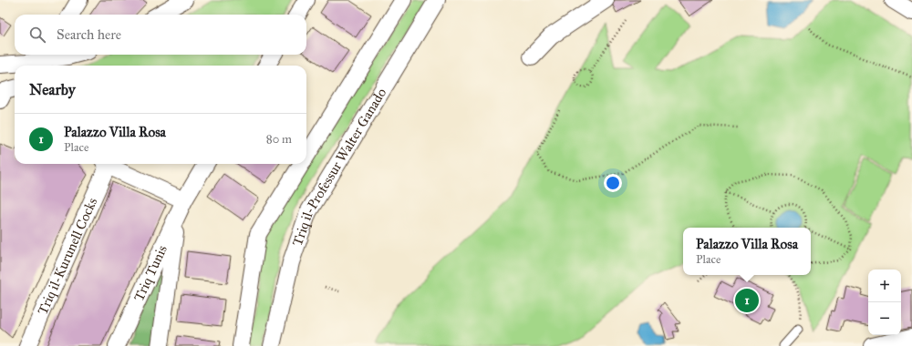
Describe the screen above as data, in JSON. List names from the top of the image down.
{
  "streets": {
    "street": ["Triq il-Professur Walter Ganado", "Triq il-Kurunell Cocks", "Triq Tunis"]
  },
  "page": {
    "search": "Search here",
    "heading": "Nearby",
    "list": [
      {
        "mark": "1",
        "name": "Palazzo Villa Rosa",
        "note": "Place",
        "value": "80 m"
      }
    ],
    "popup": ["Palazzo Villa Rosa", "Place"],
    "map_buttons": ["+", "−"],
    "pins": "1"
  }
}
